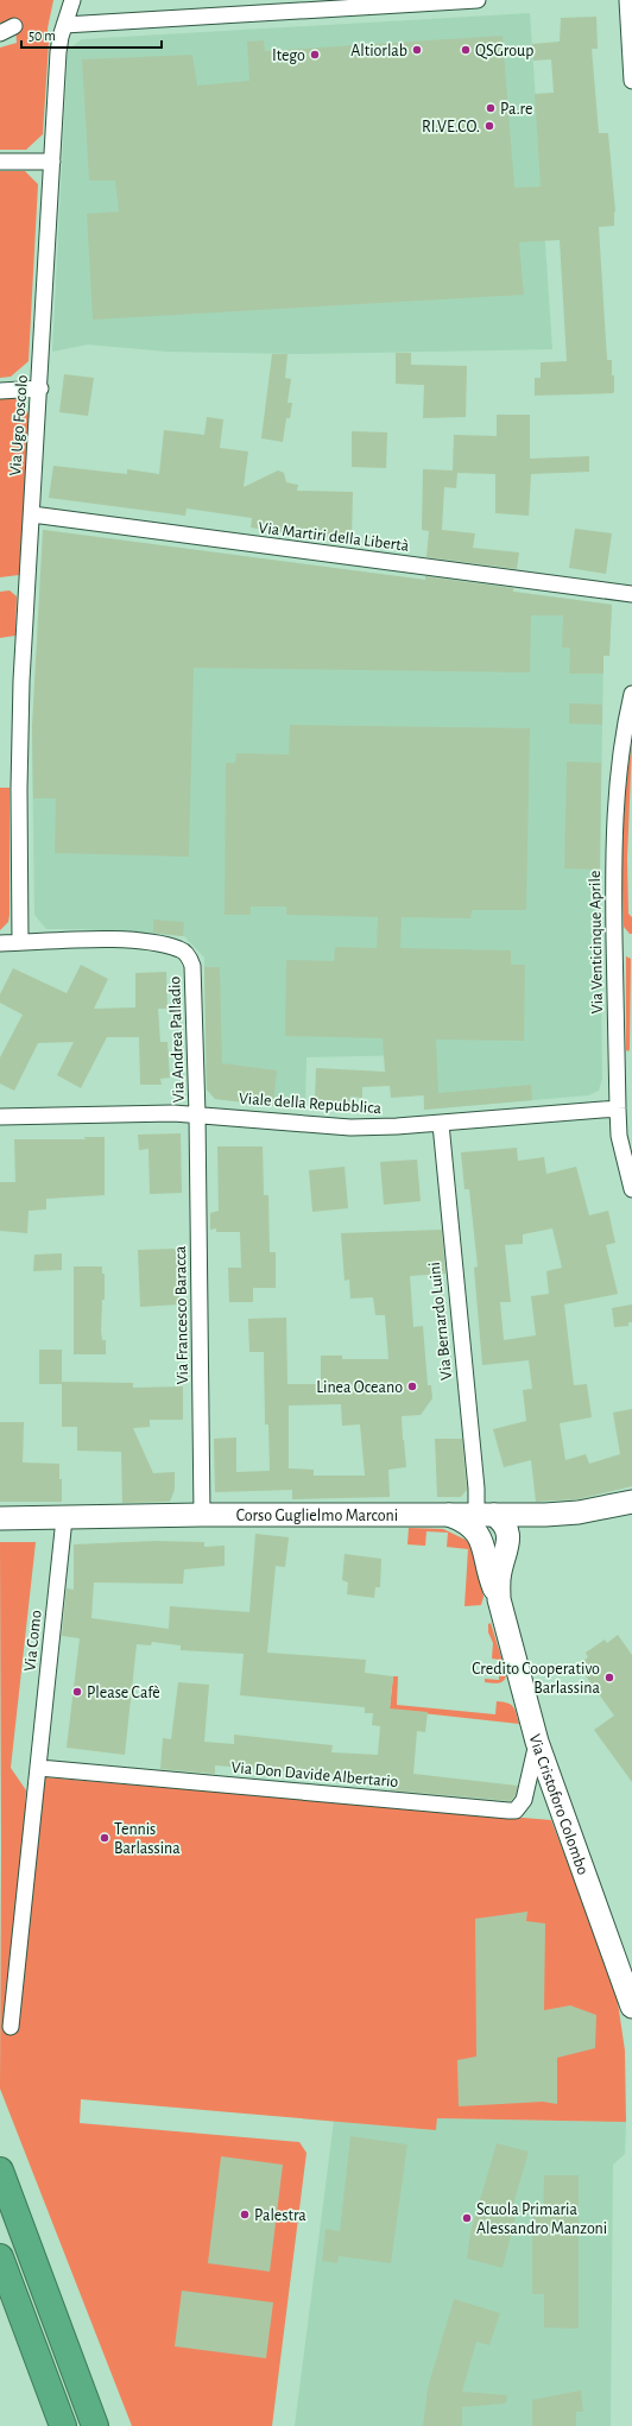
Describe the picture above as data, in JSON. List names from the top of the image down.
{
  "streets": {
    "street": [
      "Via Ugo Foscolo",
      "Via Martiri della Libertà",
      "Via Venticinque Aprile",
      "Via Andrea Palladio",
      "Viale della Repubblica",
      "Via Francesco Baracca",
      "Via Bernardo Luini",
      "Corso Guglielmo Marconi",
      "Via Como",
      "Via Don Davide Albertario",
      "Via Cristoforo Colombo"
    ]
  },
  "crossings": [
    ["Via Ugo Foscolo", "Via Martiri della Libertà"],
    ["Via Ugo Foscolo", "Via Andrea Palladio"],
    ["Via Venticinque Aprile", "Viale della Repubblica"],
    ["Via Andrea Palladio", "Viale della Repubblica"],
    ["Via Andrea Palladio", "Via Francesco Baracca"],
    ["Viale della Repubblica", "Via Francesco Baracca"],
    ["Viale della Repubblica", "Via Bernardo Luini"],
    ["Via Francesco Baracca", "Corso Guglielmo Marconi"],
    ["Via Bernardo Luini", "Corso Guglielmo Marconi"],
    ["Via Bernardo Luini", "Via Cristoforo Colombo"],
    ["Corso Guglielmo Marconi", "Via Como"],
    ["Corso Guglielmo Marconi", "Via Cristoforo Colombo"],
    ["Via Como", "Via Don Davide Albertario"],
    ["Via Don Davide Albertario", "Via Cristoforo Colombo"]
  ],
  "places": [
    "Altiorlab",
    "QSGroup",
    "Itego",
    "Pa.re",
    "RI.VE.CO.",
    "Linea Oceano",
    "Credito Cooperativo Barlassina",
    "Please Cafè",
    "Tennis Barlassina",
    "Palestra",
    "Scuola Primaria Alessandro Manzoni"
  ],
  "scale_bar": "50 m"
}
